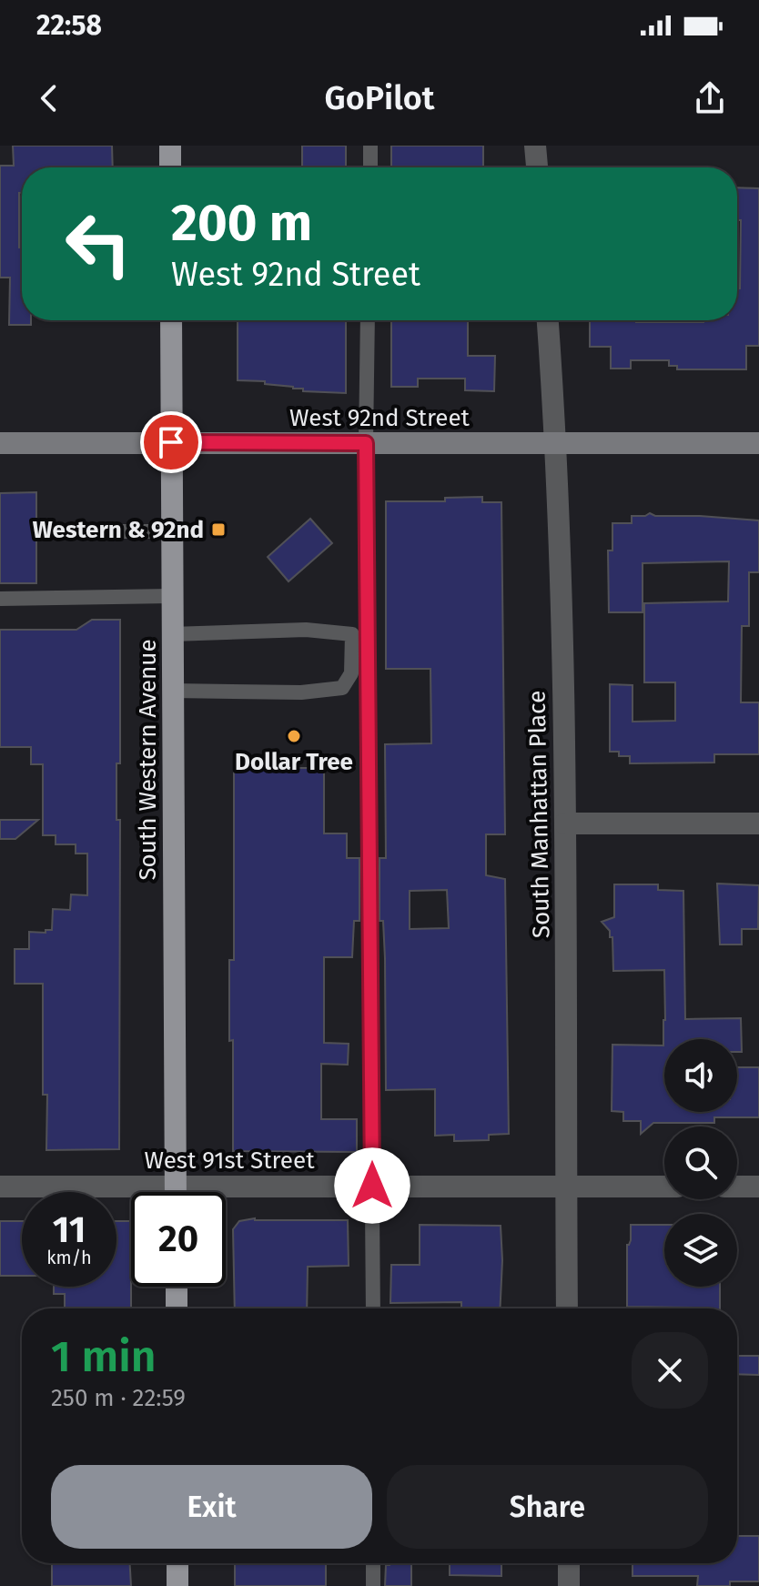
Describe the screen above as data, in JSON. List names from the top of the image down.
{
  "streets": {
    "main road": ["South Western Avenue"],
    "street": ["West 92nd Street", "South Manhattan Place", "West 91st Street"]
  },
  "crossings": [
    ["West 92nd Street", "South Western Avenue"],
    ["West 92nd Street", "South Manhattan Place"],
    ["South Western Avenue", "West 91st Street"],
    ["South Manhattan Place", "West 91st Street"]
  ],
  "places": {
    "transit": ["Western & 92nd"],
    "other": ["Dollar Tree"]
  },
  "page": {
    "status": "22:58",
    "header": "GoPilot",
    "turn": ["200 m", "West 92nd Street"],
    "speed": "11 km/h",
    "limit": "20",
    "heading": ["1 min", "250 m · 22:59"],
    "buttons": ["Exit", "Share"]
  }
}
